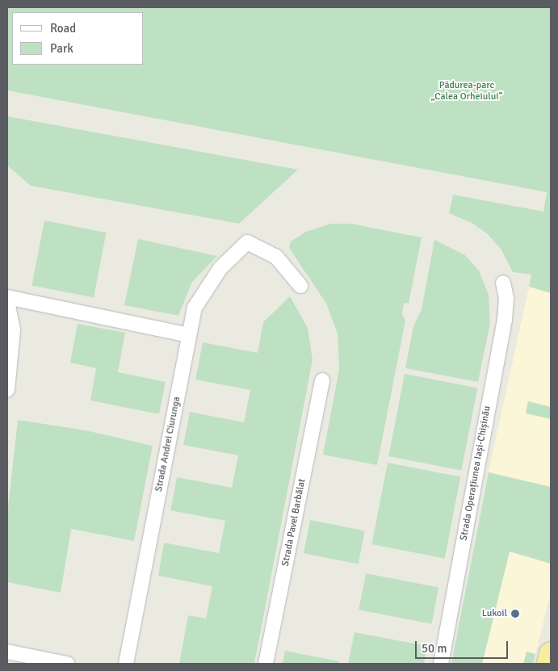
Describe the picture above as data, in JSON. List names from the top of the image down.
{
  "streets": {
    "street": ["Strada Andrei Ciurunga", "Strada Operațiunea Iași-Chișinău", "Strada Pavel Barbălat"]
  },
  "parks": ["Pădurea-parc „Calea Orheiului”"],
  "places": ["Lukoil"],
  "legend": ["Road", "Park"],
  "scale_bar": "50 m"
}
